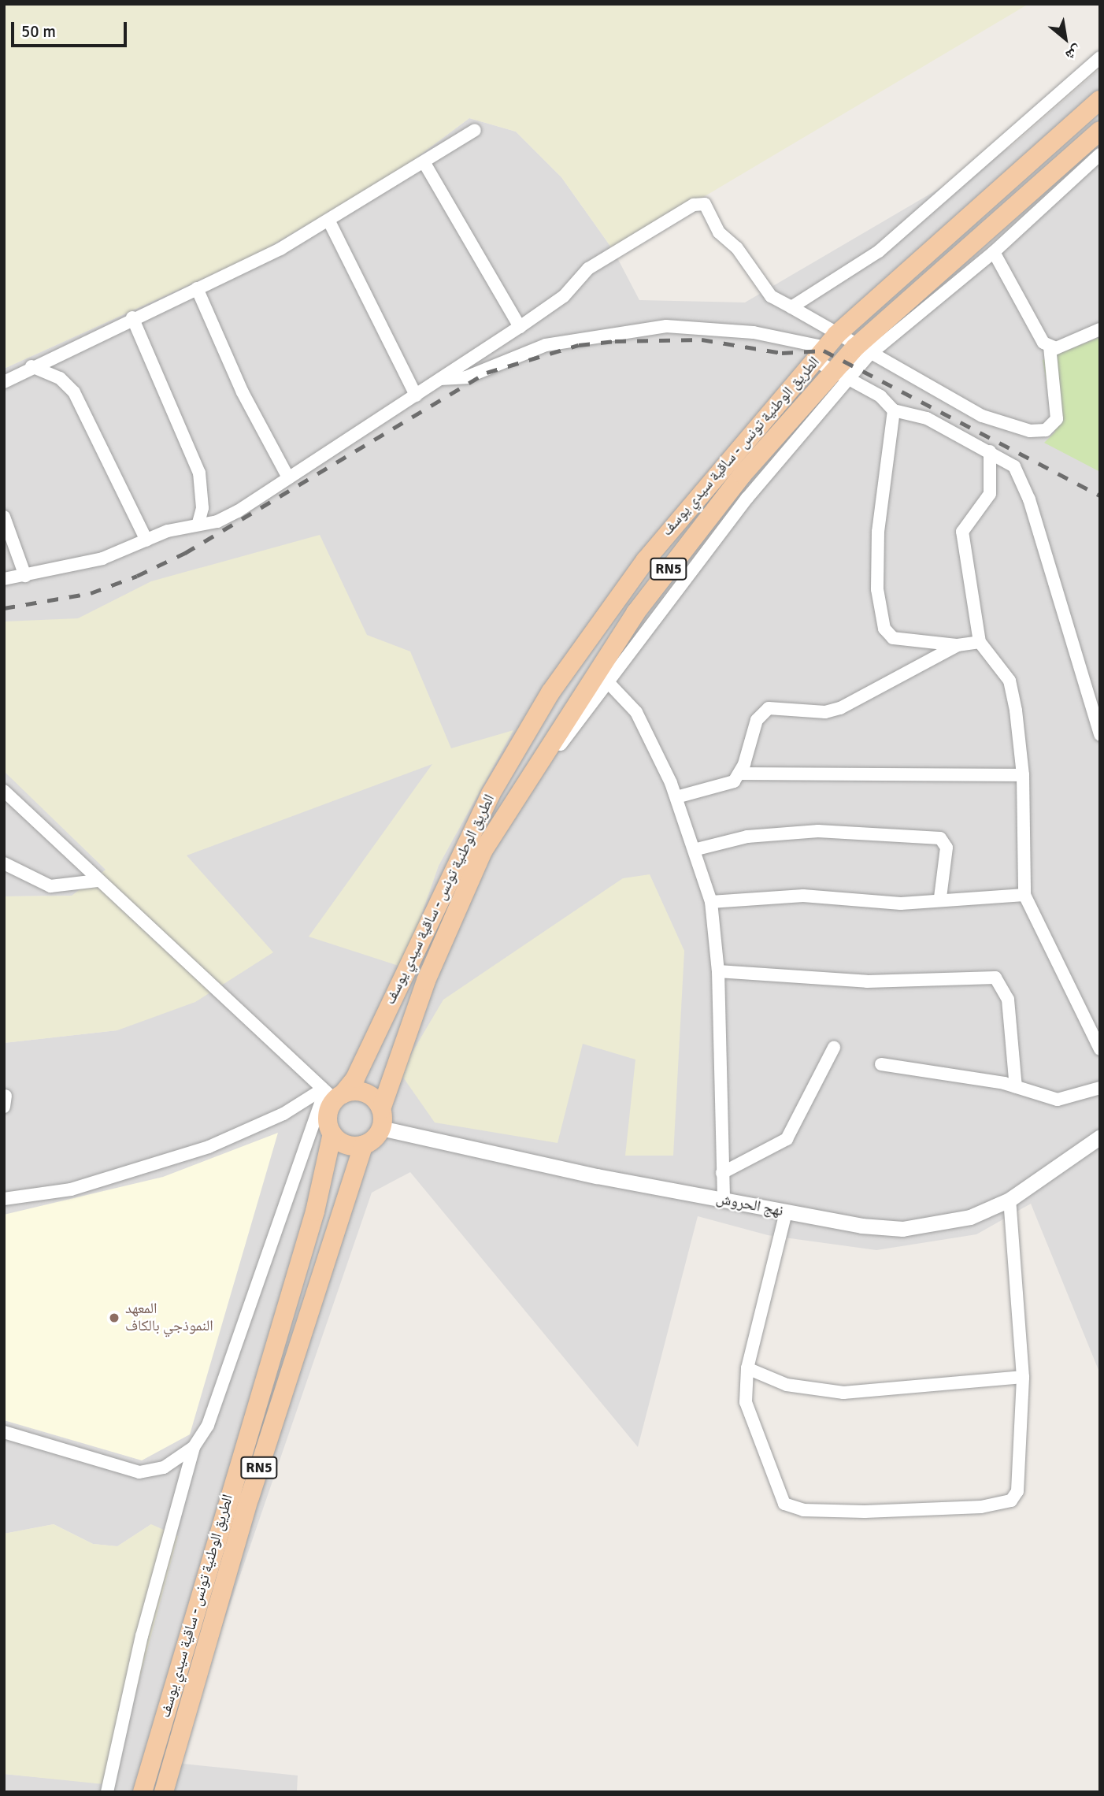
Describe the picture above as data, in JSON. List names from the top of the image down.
{
  "streets": {
    "main road": ["الطريق الوطنية تونس - ساقية سيدي يوسف", "RN5"],
    "street": ["نهج الحروش"]
  },
  "crossings": [
    ["الطريق الوطنية تونس - ساقية سيدي يوسف", "RN5"],
    ["الطريق الوطنية تونس - ساقية سيدي يوسف", "نهج الحروش"],
    ["RN5", "نهج الحروش"]
  ],
  "places": ["المعهد النموذجي بالكاف"],
  "scale_bar": "50 m",
  "north": "bottom right"
}
